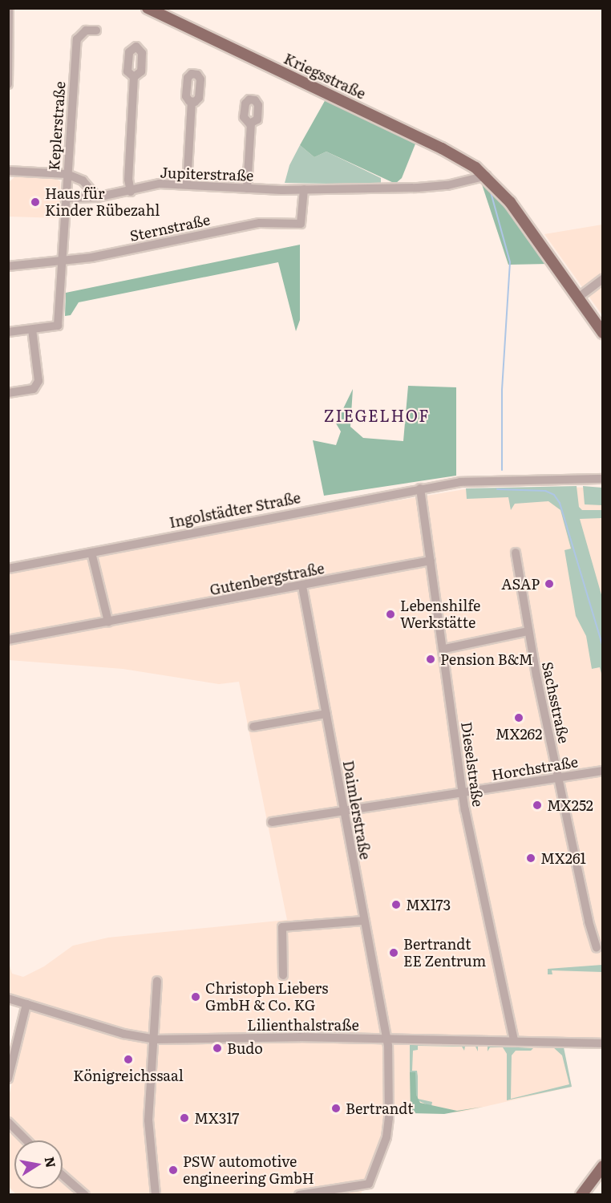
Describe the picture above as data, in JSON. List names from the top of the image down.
{
  "streets": {
    "main road": ["Kriegsstraße"],
    "street": [
      "Keplerstraße",
      "Jupiterstraße",
      "Sternstraße",
      "Ingolstädter Straße",
      "Gutenbergstraße",
      "Sachsstraße",
      "Dieselstraße",
      "Horchstraße",
      "Daimlerstraße",
      "Lilienthalstraße"
    ]
  },
  "crossings": [
    ["Kriegsstraße", "Jupiterstraße"],
    ["Keplerstraße", "Jupiterstraße"],
    ["Keplerstraße", "Sternstraße"],
    ["Jupiterstraße", "Sternstraße"],
    ["Ingolstädter Straße", "Dieselstraße"],
    ["Gutenbergstraße", "Dieselstraße"],
    ["Gutenbergstraße", "Daimlerstraße"],
    ["Sachsstraße", "Horchstraße"],
    ["Dieselstraße", "Horchstraße"],
    ["Dieselstraße", "Lilienthalstraße"],
    ["Horchstraße", "Daimlerstraße"],
    ["Daimlerstraße", "Lilienthalstraße"]
  ],
  "districts": ["ZIEGELHOF"],
  "places": [
    "Haus für Kinder Rübezahl",
    "ASAP",
    "Lebenshilfe Werkstätte",
    "Pension B&M",
    "MX262",
    "MX252",
    "MX261",
    "MX173",
    "Bertrandt EE Zentrum",
    "Christoph Liebers GmbH & Co. KG",
    "Budo",
    "Königreichssaal",
    "Bertrandt",
    "MX317",
    "PSW automotive engineering GmbH"
  ],
  "north": "right"
}
